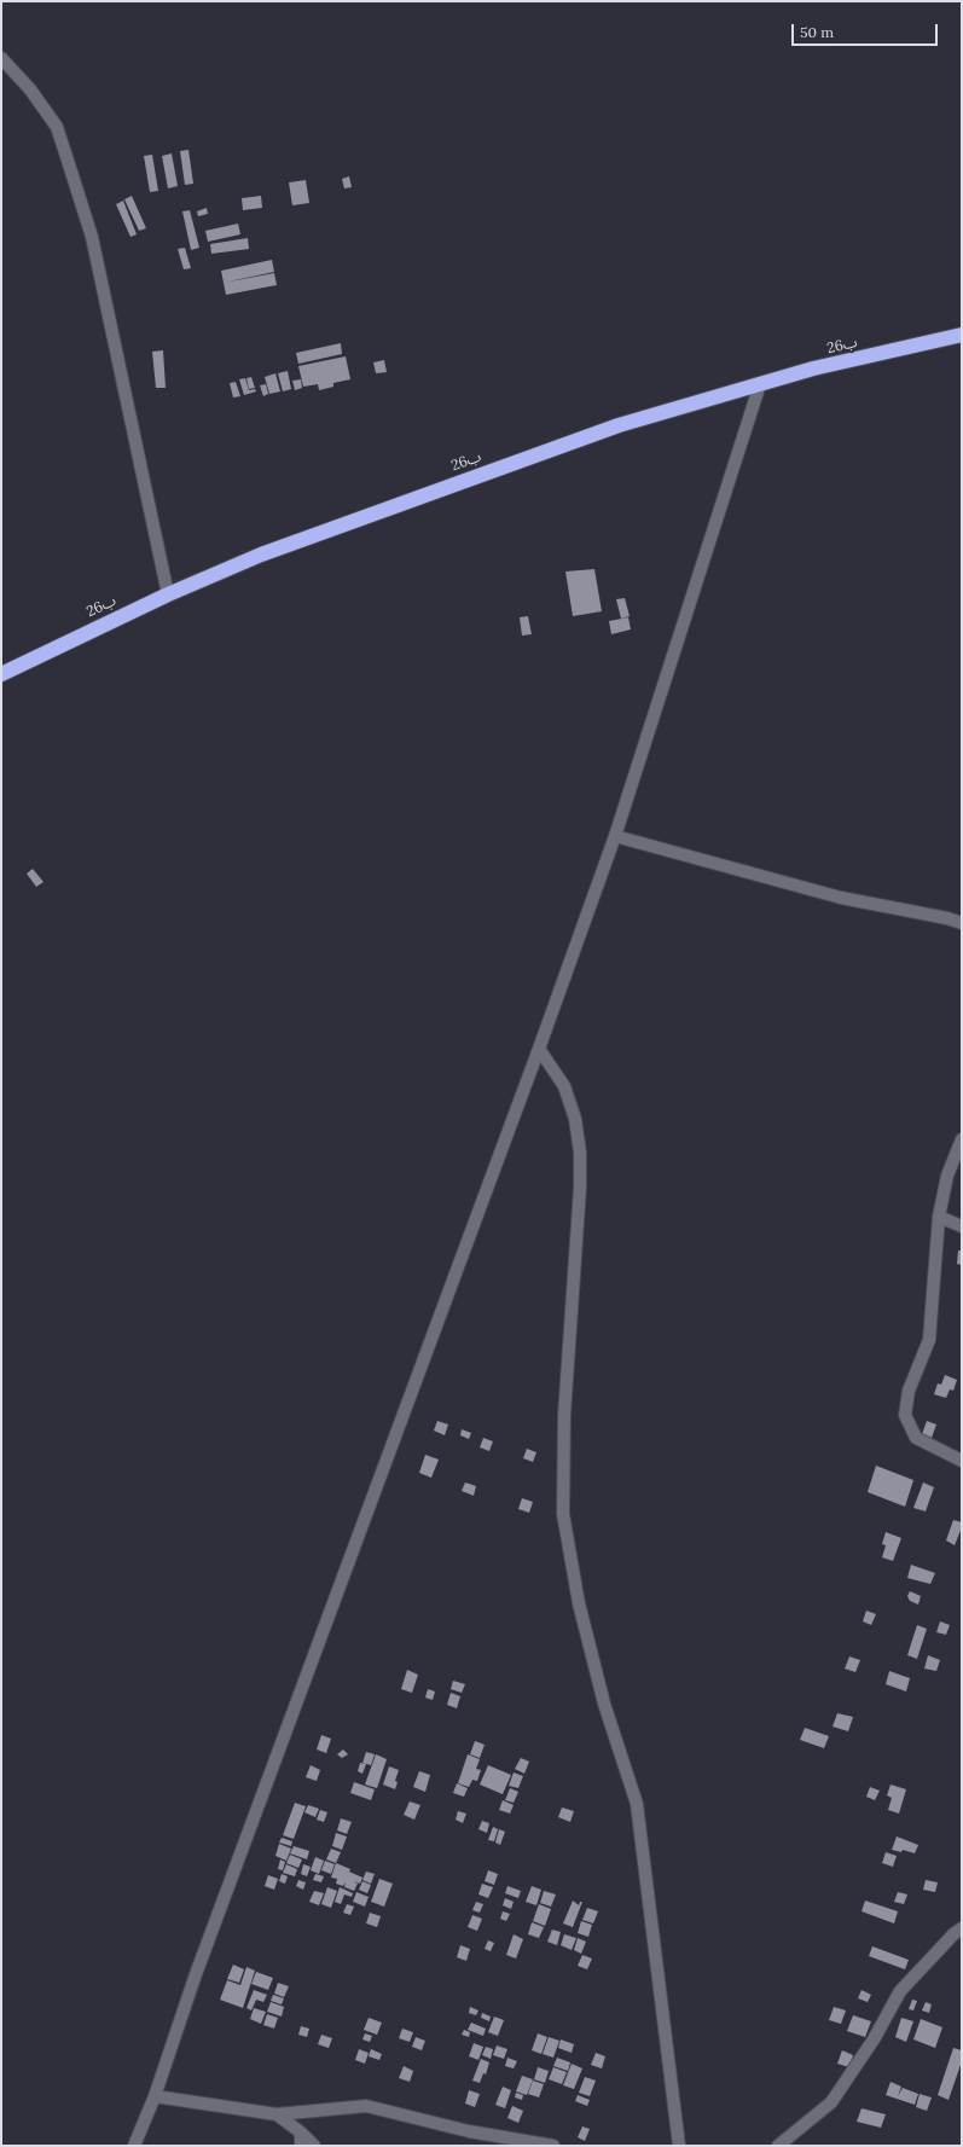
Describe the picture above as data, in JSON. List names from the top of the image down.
{
  "streets": {
    "highway": ["26ب"]
  },
  "scale_bar": "50 m"
}
